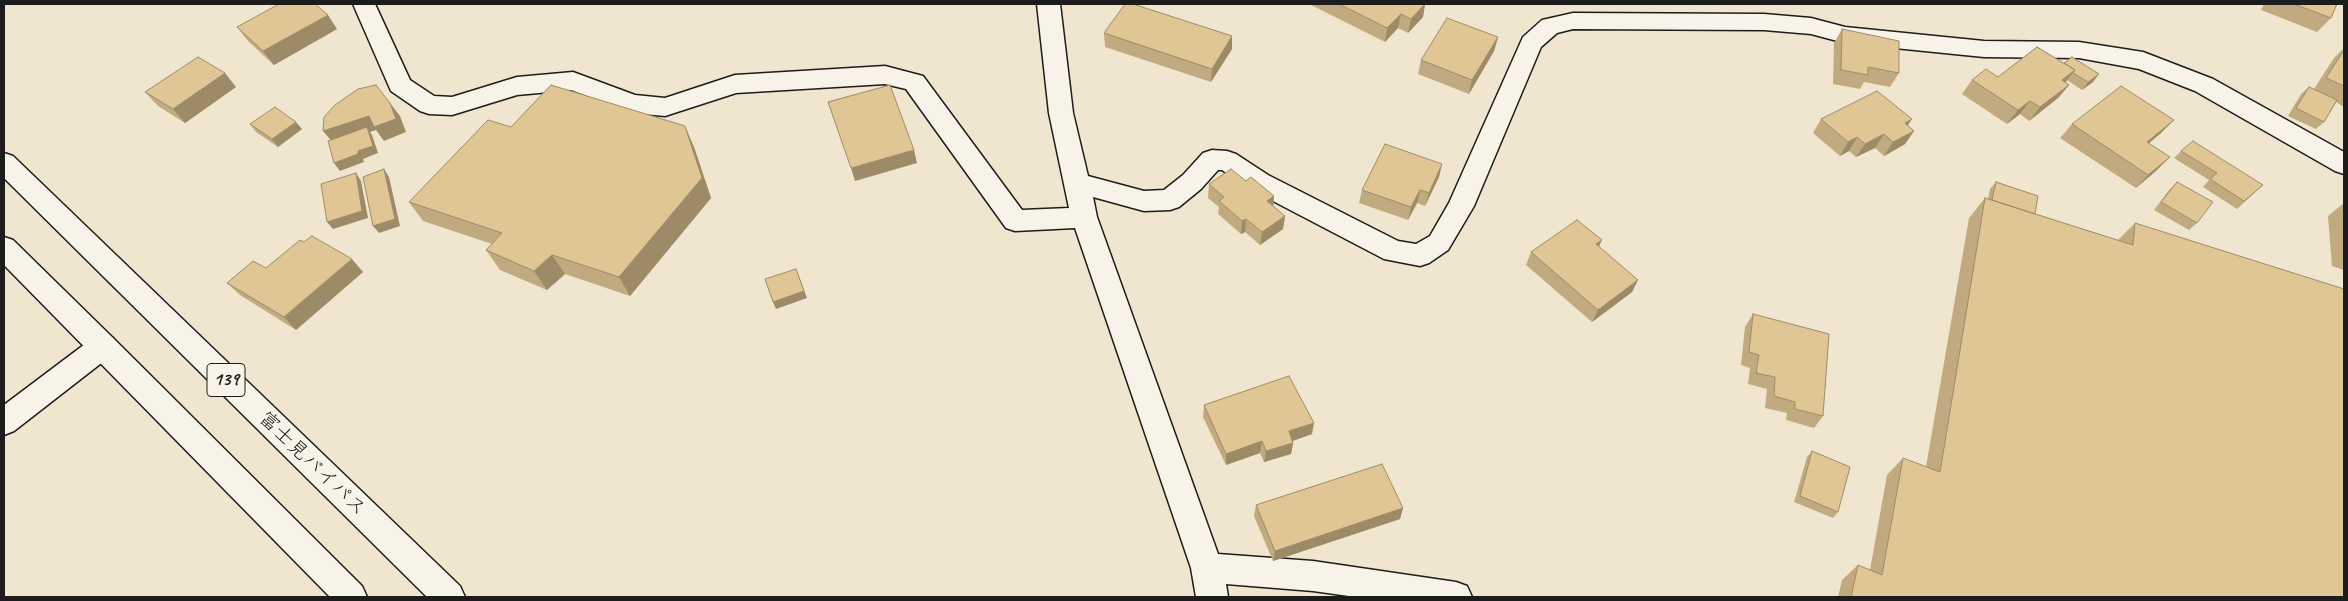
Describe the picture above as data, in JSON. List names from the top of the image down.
{
  "streets": {
    "main road": ["139", "富士見バイパス"]
  }
}
